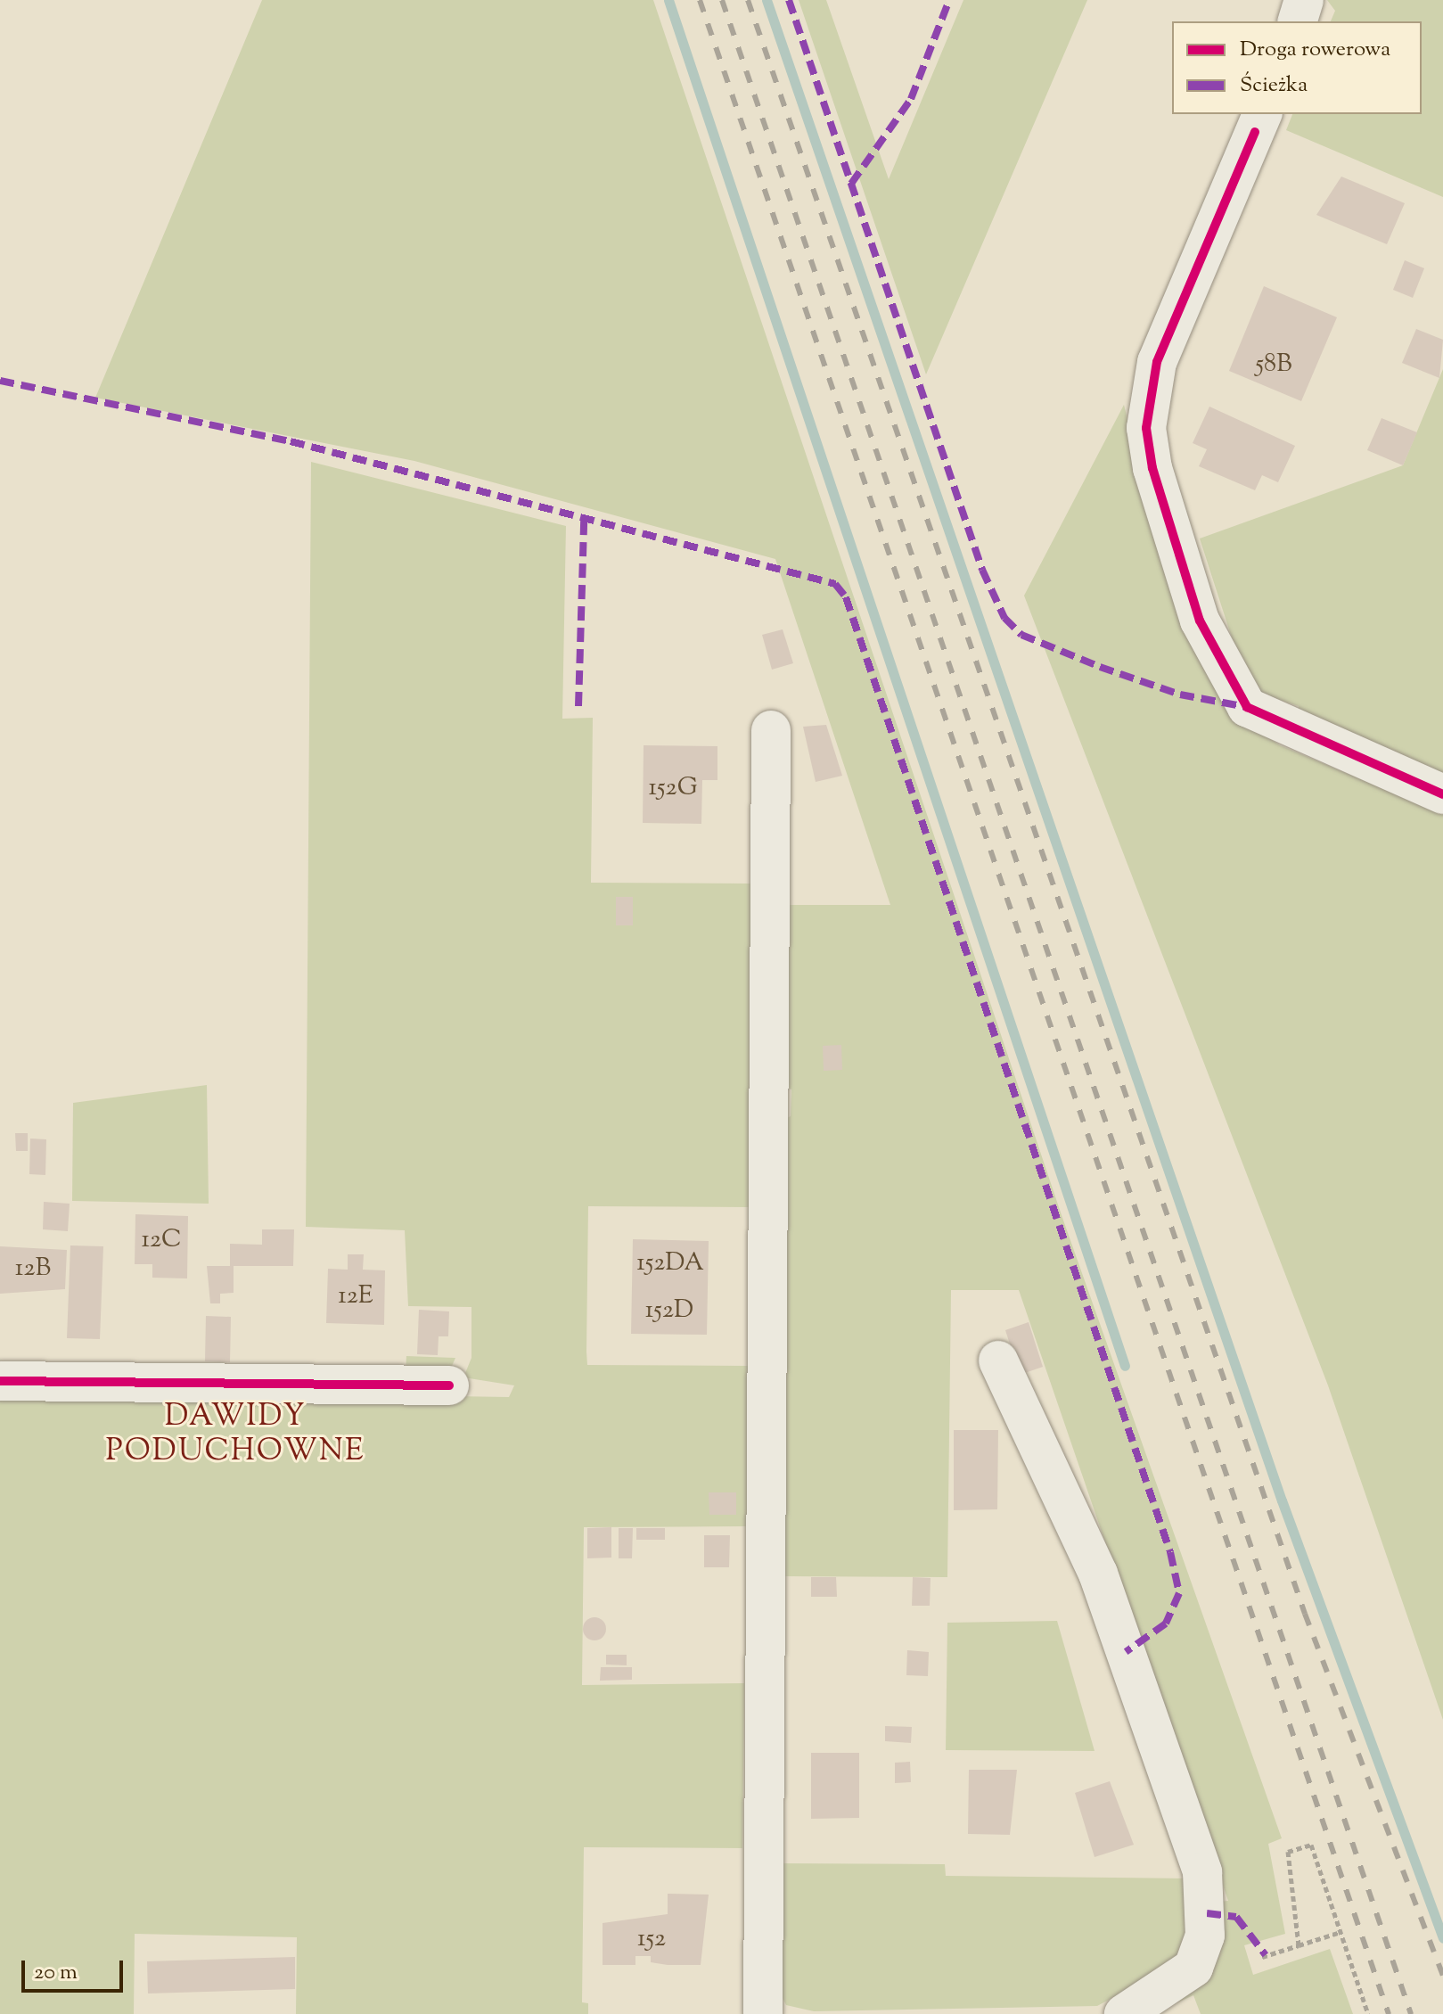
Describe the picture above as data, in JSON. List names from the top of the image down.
{
  "districts": ["DAWIDY PODUCHOWNE"],
  "house_numbers": [
    "58B",
    "152G",
    "12C",
    "152DA",
    "12B",
    "12E",
    "152D",
    "152"
  ],
  "legend": ["Droga rowerowa", "Ścieżka"],
  "scale_bar": "20 m"
}
